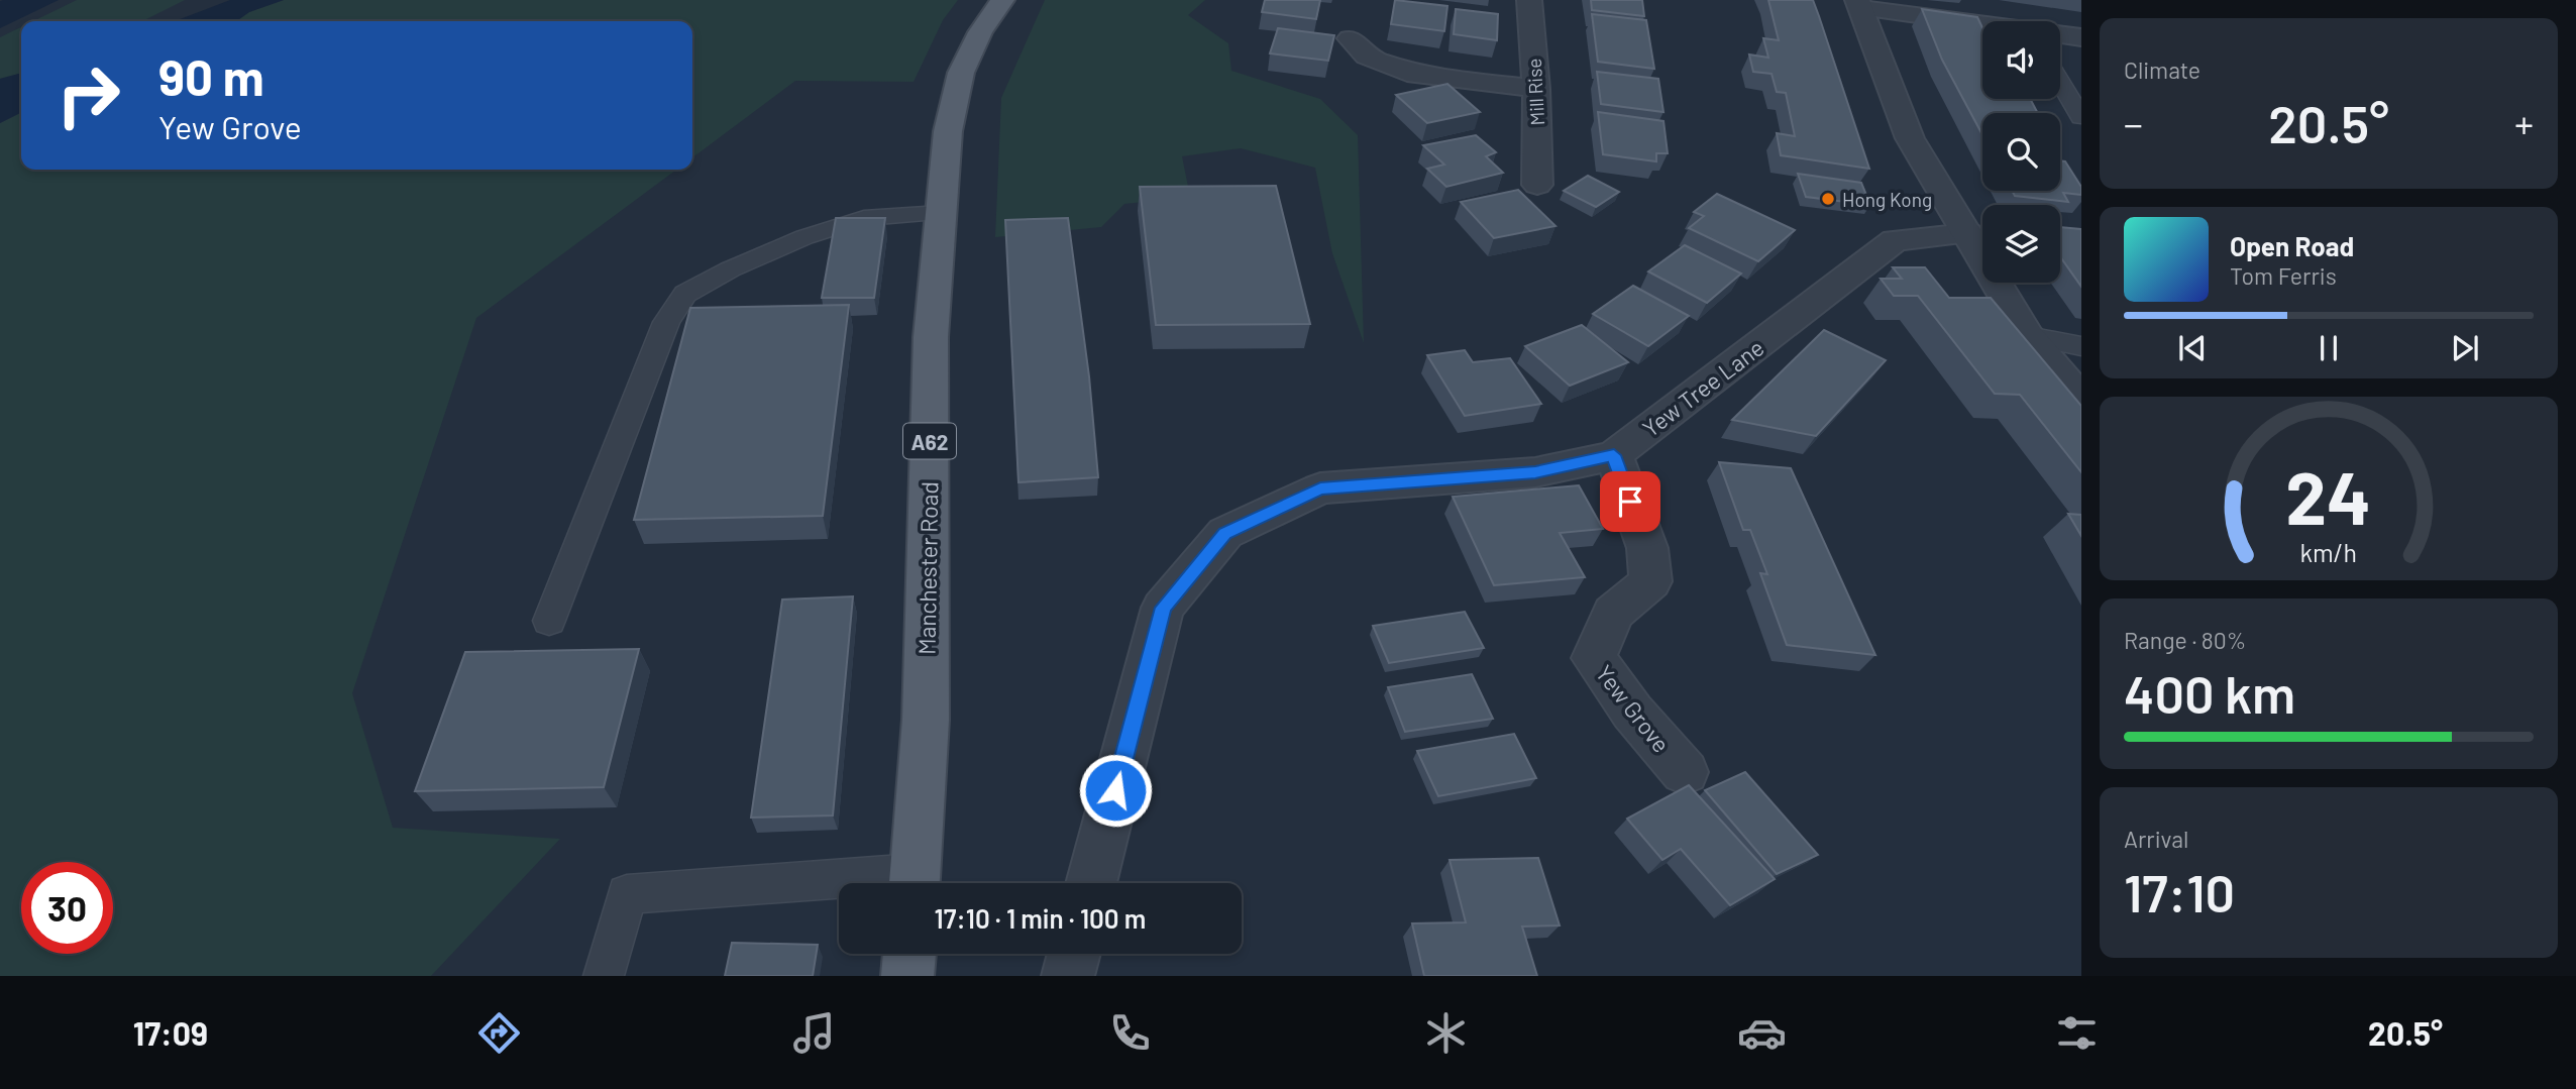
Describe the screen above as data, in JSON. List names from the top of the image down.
{
  "streets": {
    "main road": ["A62", "Manchester Road"],
    "street": ["Mill Rise", "Yew Tree Lane", "Yew Grove"]
  },
  "crossings": [
    ["Yew Tree Lane", "Yew Grove"]
  ],
  "places": ["Hong Kong"],
  "page": {
    "tile": [
      "Climate",
      ["Range · 80%", "400 km"],
      ["Arrival", "17:10"]
    ],
    "turn": ["90 m", "Yew Grove"],
    "heat": ["−", "20.5°", "+"],
    "song": ["Open Road", "Tom Ferris"],
    "limit": "30",
    "trip": "17:10 · 1 min · 100 m",
    "tabs": ["17:09", "20.5°"],
    "gauge": ["24", "km/h"]
  }
}
